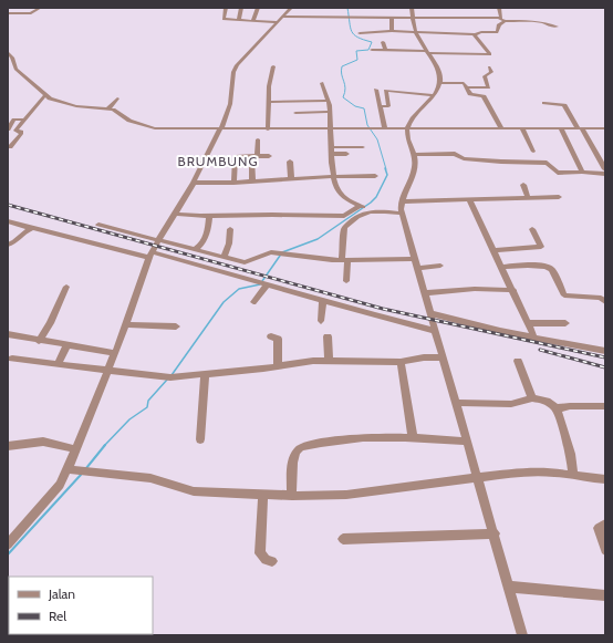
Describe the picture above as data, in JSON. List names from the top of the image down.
{
  "districts": ["BRUMBUNG"],
  "legend": ["Jalan", "Rel"]
}
